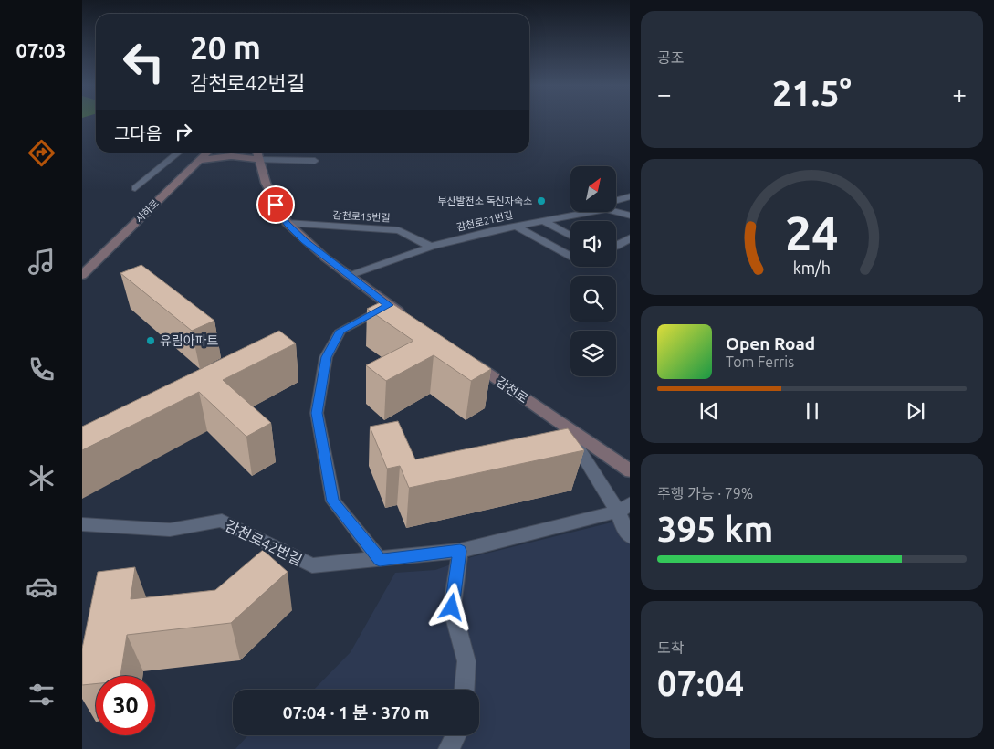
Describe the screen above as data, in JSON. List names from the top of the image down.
{
  "streets": {
    "main road": ["사하로", "감천로"],
    "street": ["감천로15번길", "감천로21번길", "감천로42번길"]
  },
  "crossings": [
    ["감천로15번길", "감천로21번길"]
  ],
  "places": ["부산발전소 독신자숙소", "유림아파트"],
  "north": "top right",
  "page": {
    "tabs": "07:03",
    "tile": [
      "공조",
      ["주행 가능 · 79%", "395 km"],
      ["도착", "07:04"]
    ],
    "turn": ["20 m", "감천로42번길"],
    "heat": ["−", "21.5°", "+"],
    "then": "그다음",
    "song": ["Open Road", "Tom Ferris"],
    "limit": "30",
    "trip": "07:04 · 1 분 · 370 m",
    "gauge": ["24", "km/h"]
  }
}
